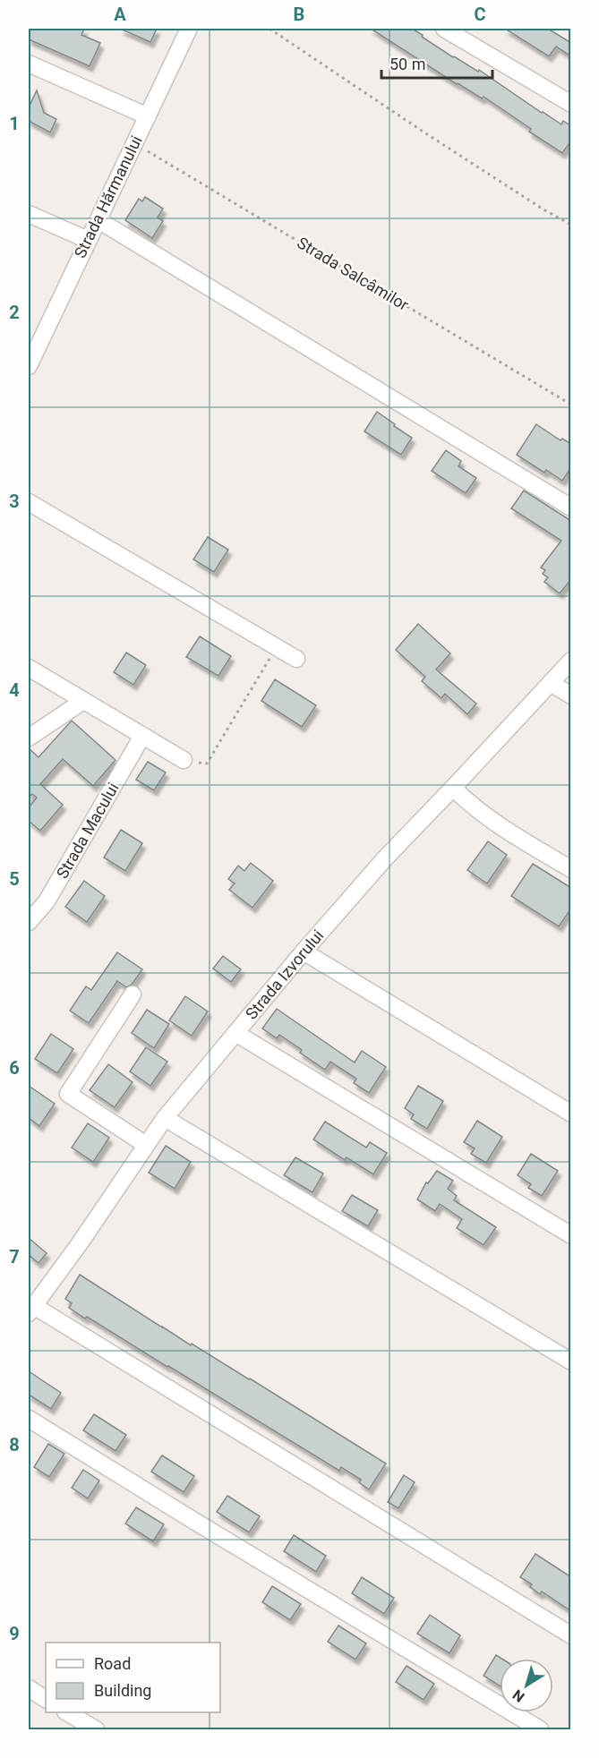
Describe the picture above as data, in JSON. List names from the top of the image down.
{
  "streets": {
    "street": ["Strada Hărmanului", "Strada Macului", "Strada Izvorului"],
    "path": ["Strada Salcâmilor"]
  },
  "crossings": [
    ["Strada Hărmanului", "Strada Salcâmilor"]
  ],
  "legend": ["Road", "Building"],
  "scale_bar": "50 m",
  "north": "bottom left",
  "grid": {
    "columns": ["A", "B", "C"],
    "rows": [
      "1",
      "2",
      "3",
      "4",
      "5",
      "6",
      "7",
      "8",
      "9"
    ]
  }
}
